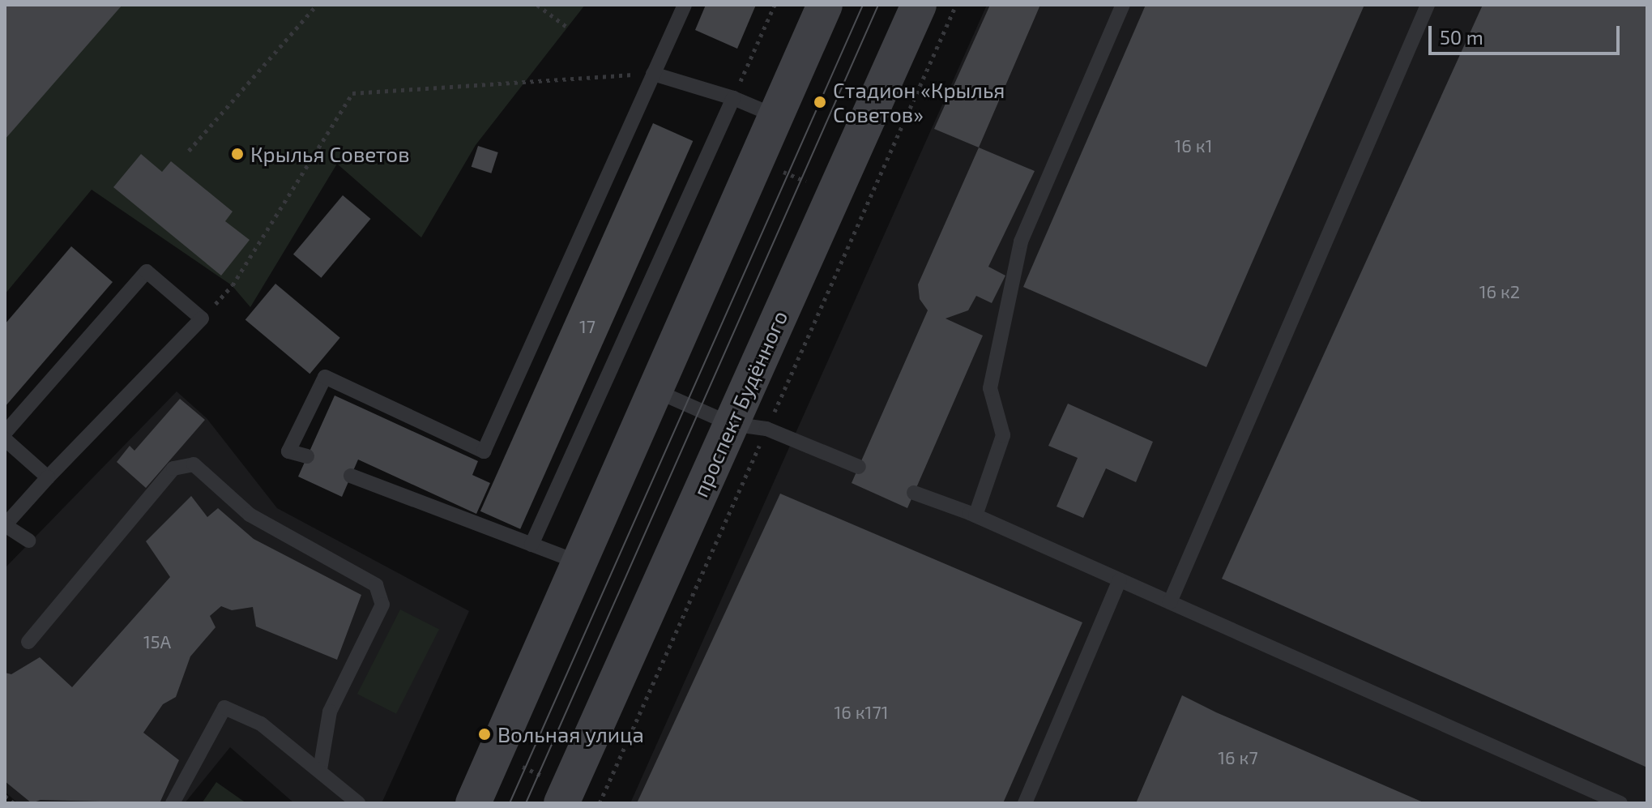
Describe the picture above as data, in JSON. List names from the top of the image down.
{
  "streets": {
    "main road": ["проспект Будённого"]
  },
  "places": ["Стадион «Крылья Советов»", "Крылья Советов", "Вольная улица"],
  "house_numbers": [
    "16 к1",
    "16 к2",
    "17",
    "15А",
    "16 к171",
    "16 к7"
  ],
  "scale_bar": "50 m"
}
